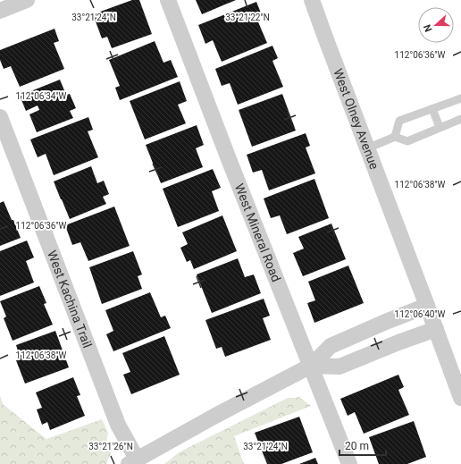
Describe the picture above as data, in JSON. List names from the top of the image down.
{
  "streets": {
    "street": ["West Olney Avenue", "West Mineral Road", "West Kachina Trail"]
  },
  "scale_bar": "20 m",
  "north": "left",
  "coordinates": [
    "33°21'24\"N",
    "33°21'22\"N",
    "112°06'36\"W",
    "112°06'34\"W",
    "112°06'38\"W",
    "112°06'40\"W",
    "33°21'26\"N"
  ]
}
